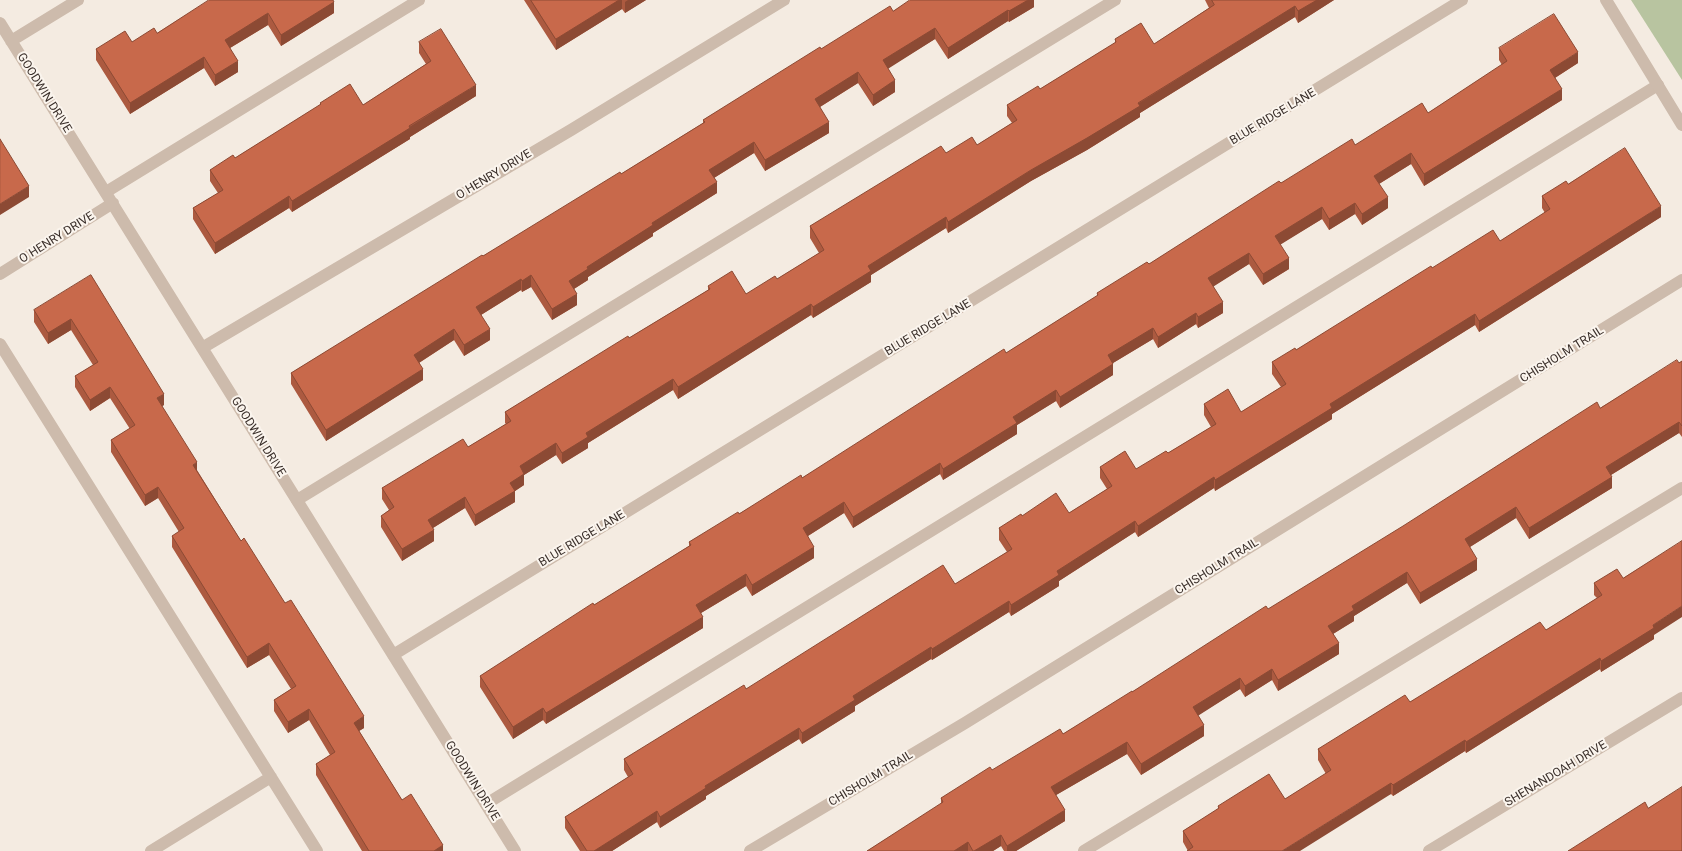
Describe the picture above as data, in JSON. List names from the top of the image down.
{
  "streets": {
    "street": [
      "GOODWIN DRIVE",
      "BLUE RIDGE LANE",
      "O HENRY DRIVE",
      "CHISHOLM TRAIL",
      "SHENANDOAH DRIVE"
    ]
  },
  "crossings": [
    ["GOODWIN DRIVE", "BLUE RIDGE LANE"],
    ["GOODWIN DRIVE", "O HENRY DRIVE"]
  ]
}
